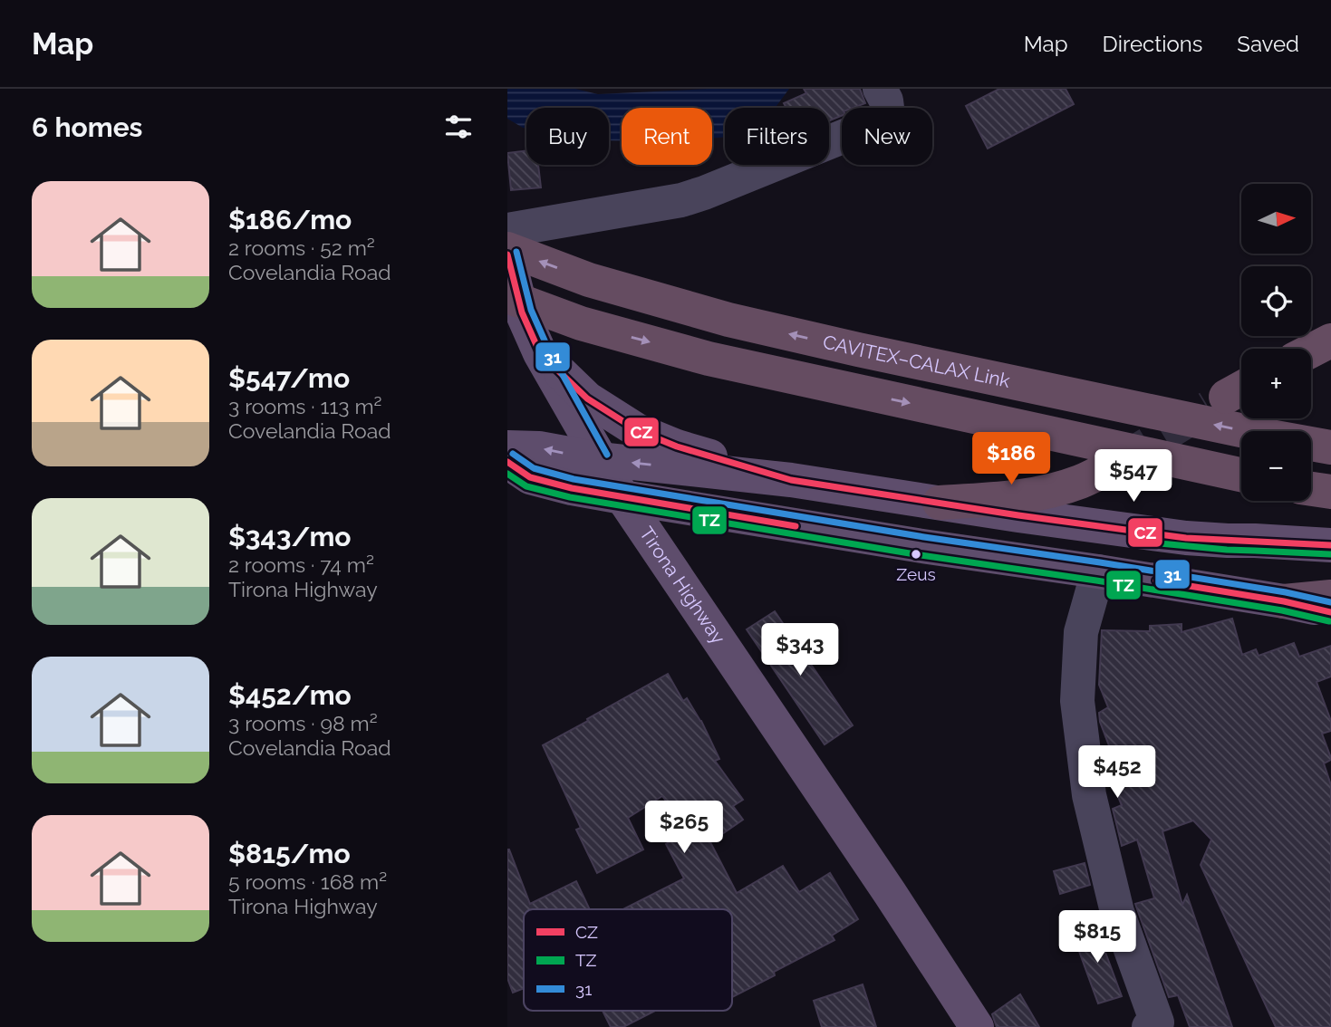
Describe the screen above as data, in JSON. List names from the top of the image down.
{
  "streets": {
    "highway": ["CAVITEX–CALAX Link"],
    "main road": ["Tirona Highway"]
  },
  "crossings": [
    ["CAVITEX–CALAX Link", "Tirona Highway"]
  ],
  "places": ["Zeus"],
  "lines": ["transit line 31", "transit line CZ", "transit line TZ"],
  "legend": ["CZ", "TZ", "31"],
  "north": "right",
  "page": {
    "header": "Map",
    "nav": ["Map", "Directions", "Saved"],
    "heading": "6 homes",
    "chip": [
      "Buy",
      "Rent",
      "Filters",
      "New"
    ],
    "list": [
      {
        "name": "$186/mo",
        "note": "2 rooms · 52 m² · Covelandia Road"
      },
      {
        "name": "$547/mo",
        "note": "3 rooms · 113 m² · Covelandia Road"
      },
      {
        "name": "$343/mo",
        "note": "2 rooms · 74 m² · Tirona Highway"
      },
      {
        "name": "$452/mo",
        "note": "3 rooms · 98 m² · Covelandia Road"
      },
      {
        "name": "$815/mo",
        "note": "5 rooms · 168 m² · Tirona Highway"
      }
    ],
    "map_buttons": ["+", "−"],
    "price": [
      "$186",
      "$547",
      "$343",
      "$452",
      "$265",
      "$815"
    ]
  }
}
